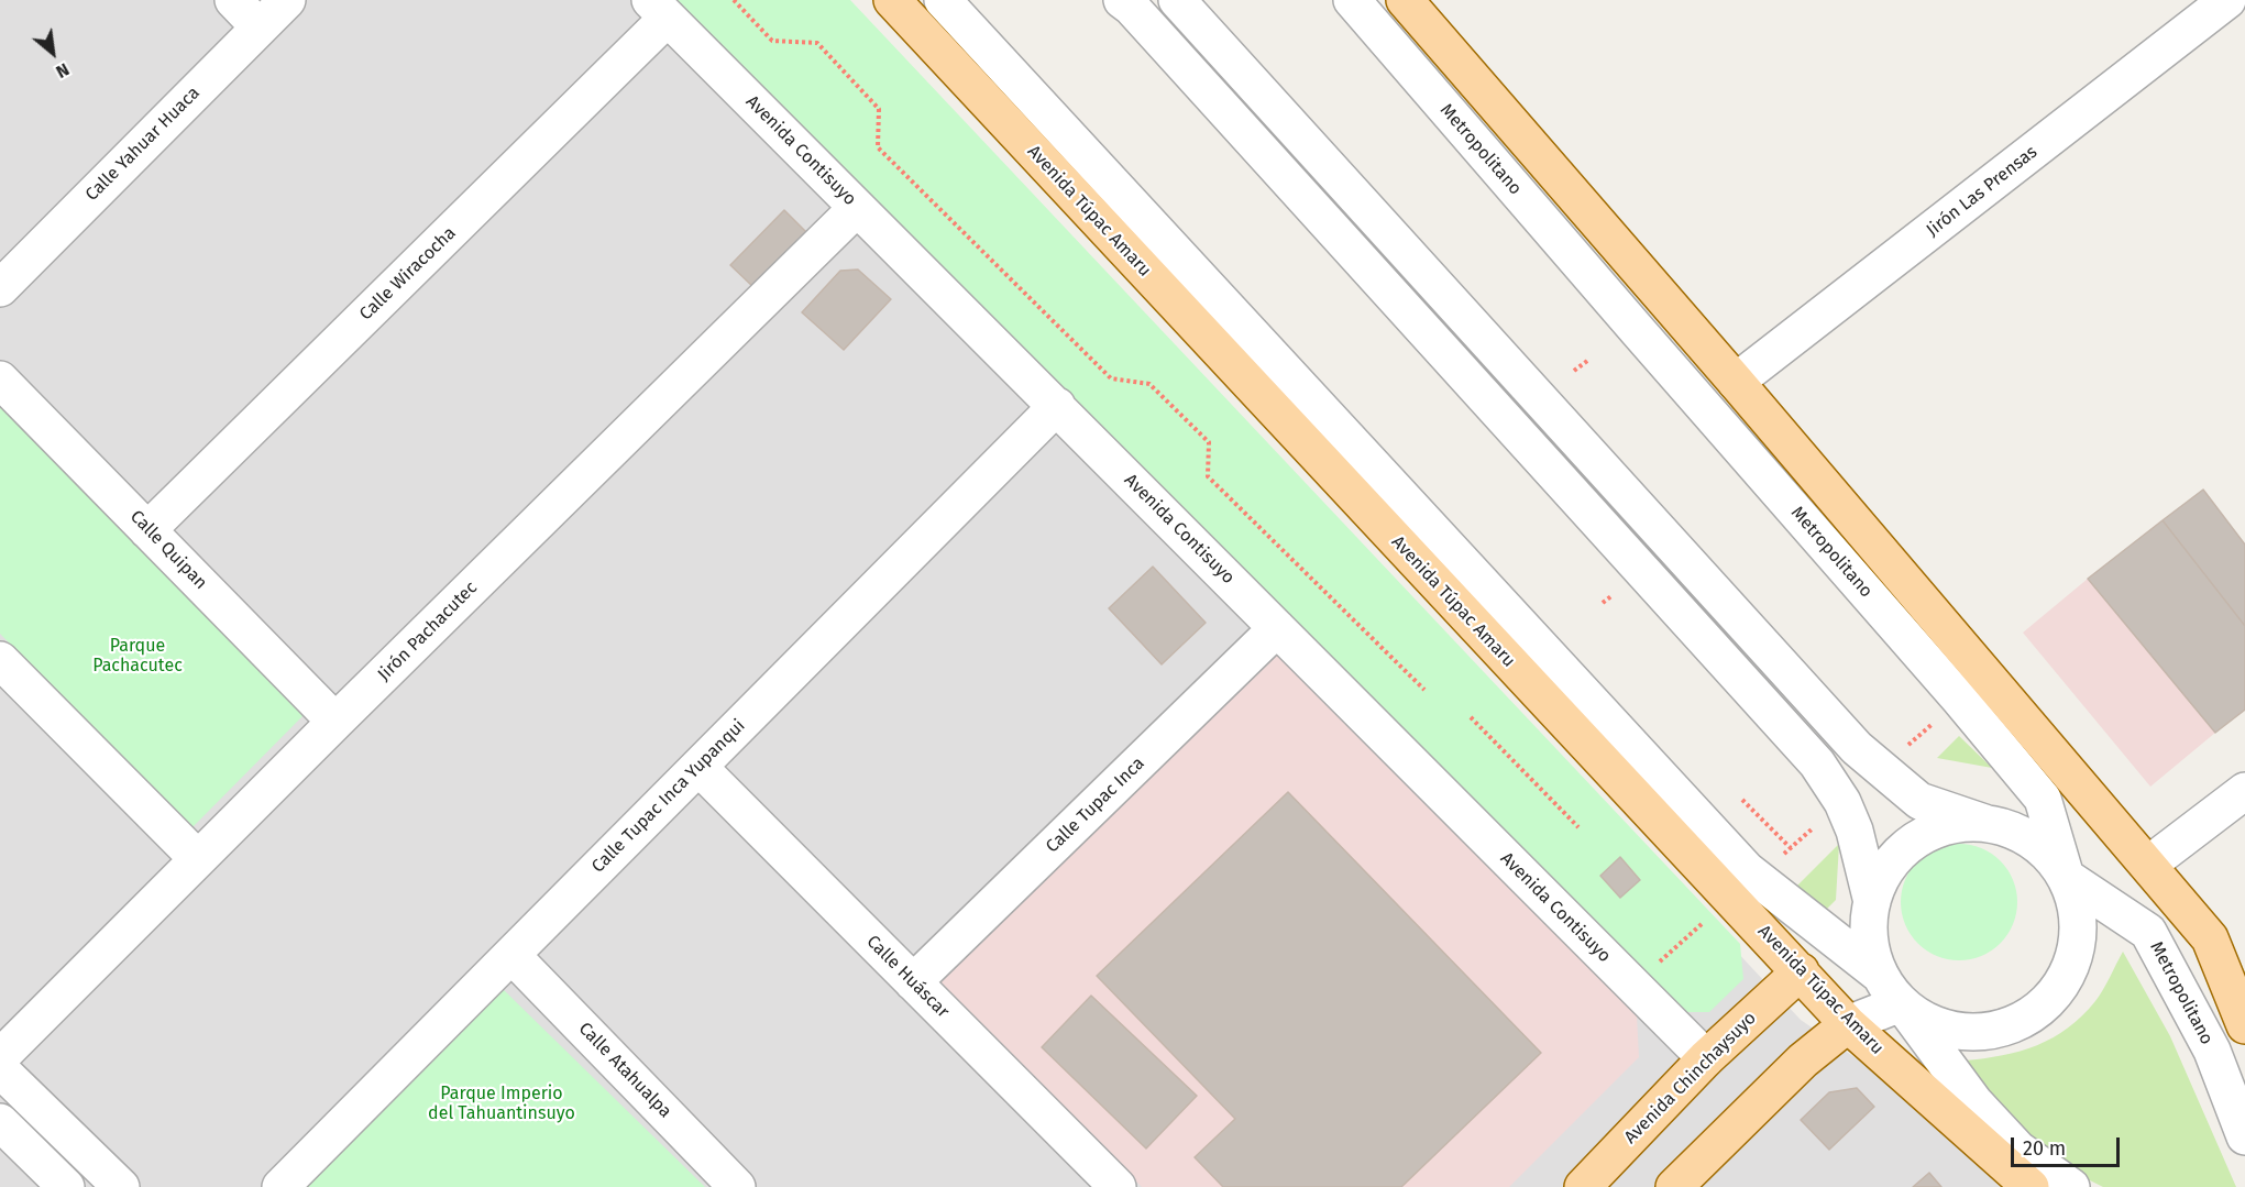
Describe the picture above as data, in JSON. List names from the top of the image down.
{
  "streets": {
    "main road": ["Avenida Túpac Amaru", "Avenida Chinchaysuyo"],
    "street": [
      "Calle Yahuar Huaca",
      "Metropolitano",
      "Avenida Contisuyo",
      "Jirón Las Prensas",
      "Calle Wiracocha",
      "Calle Quipan",
      "Jirón Pachacutec",
      "Calle Tupac Inca Yupanqui",
      "Calle Tupac Inca",
      "Calle Huáscar",
      "Calle Atahualpa"
    ]
  },
  "crossings": [
    ["Avenida Contisuyo", "Calle Wiracocha"],
    ["Avenida Contisuyo", "Jirón Pachacutec"],
    ["Avenida Contisuyo", "Calle Tupac Inca Yupanqui"],
    ["Avenida Contisuyo", "Calle Tupac Inca"],
    ["Avenida Contisuyo", "Avenida Chinchaysuyo"],
    ["Avenida Túpac Amaru", "Avenida Chinchaysuyo"],
    ["Calle Wiracocha", "Calle Quipan"],
    ["Calle Quipan", "Jirón Pachacutec"],
    ["Calle Tupac Inca Yupanqui", "Calle Huáscar"],
    ["Calle Tupac Inca Yupanqui", "Calle Atahualpa"],
    ["Calle Tupac Inca", "Calle Huáscar"]
  ],
  "parks": ["Parque Pachacutec", "Parque Imperio del Tahuantinsuyo"],
  "scale_bar": "20 m",
  "north": "bottom right"
}
